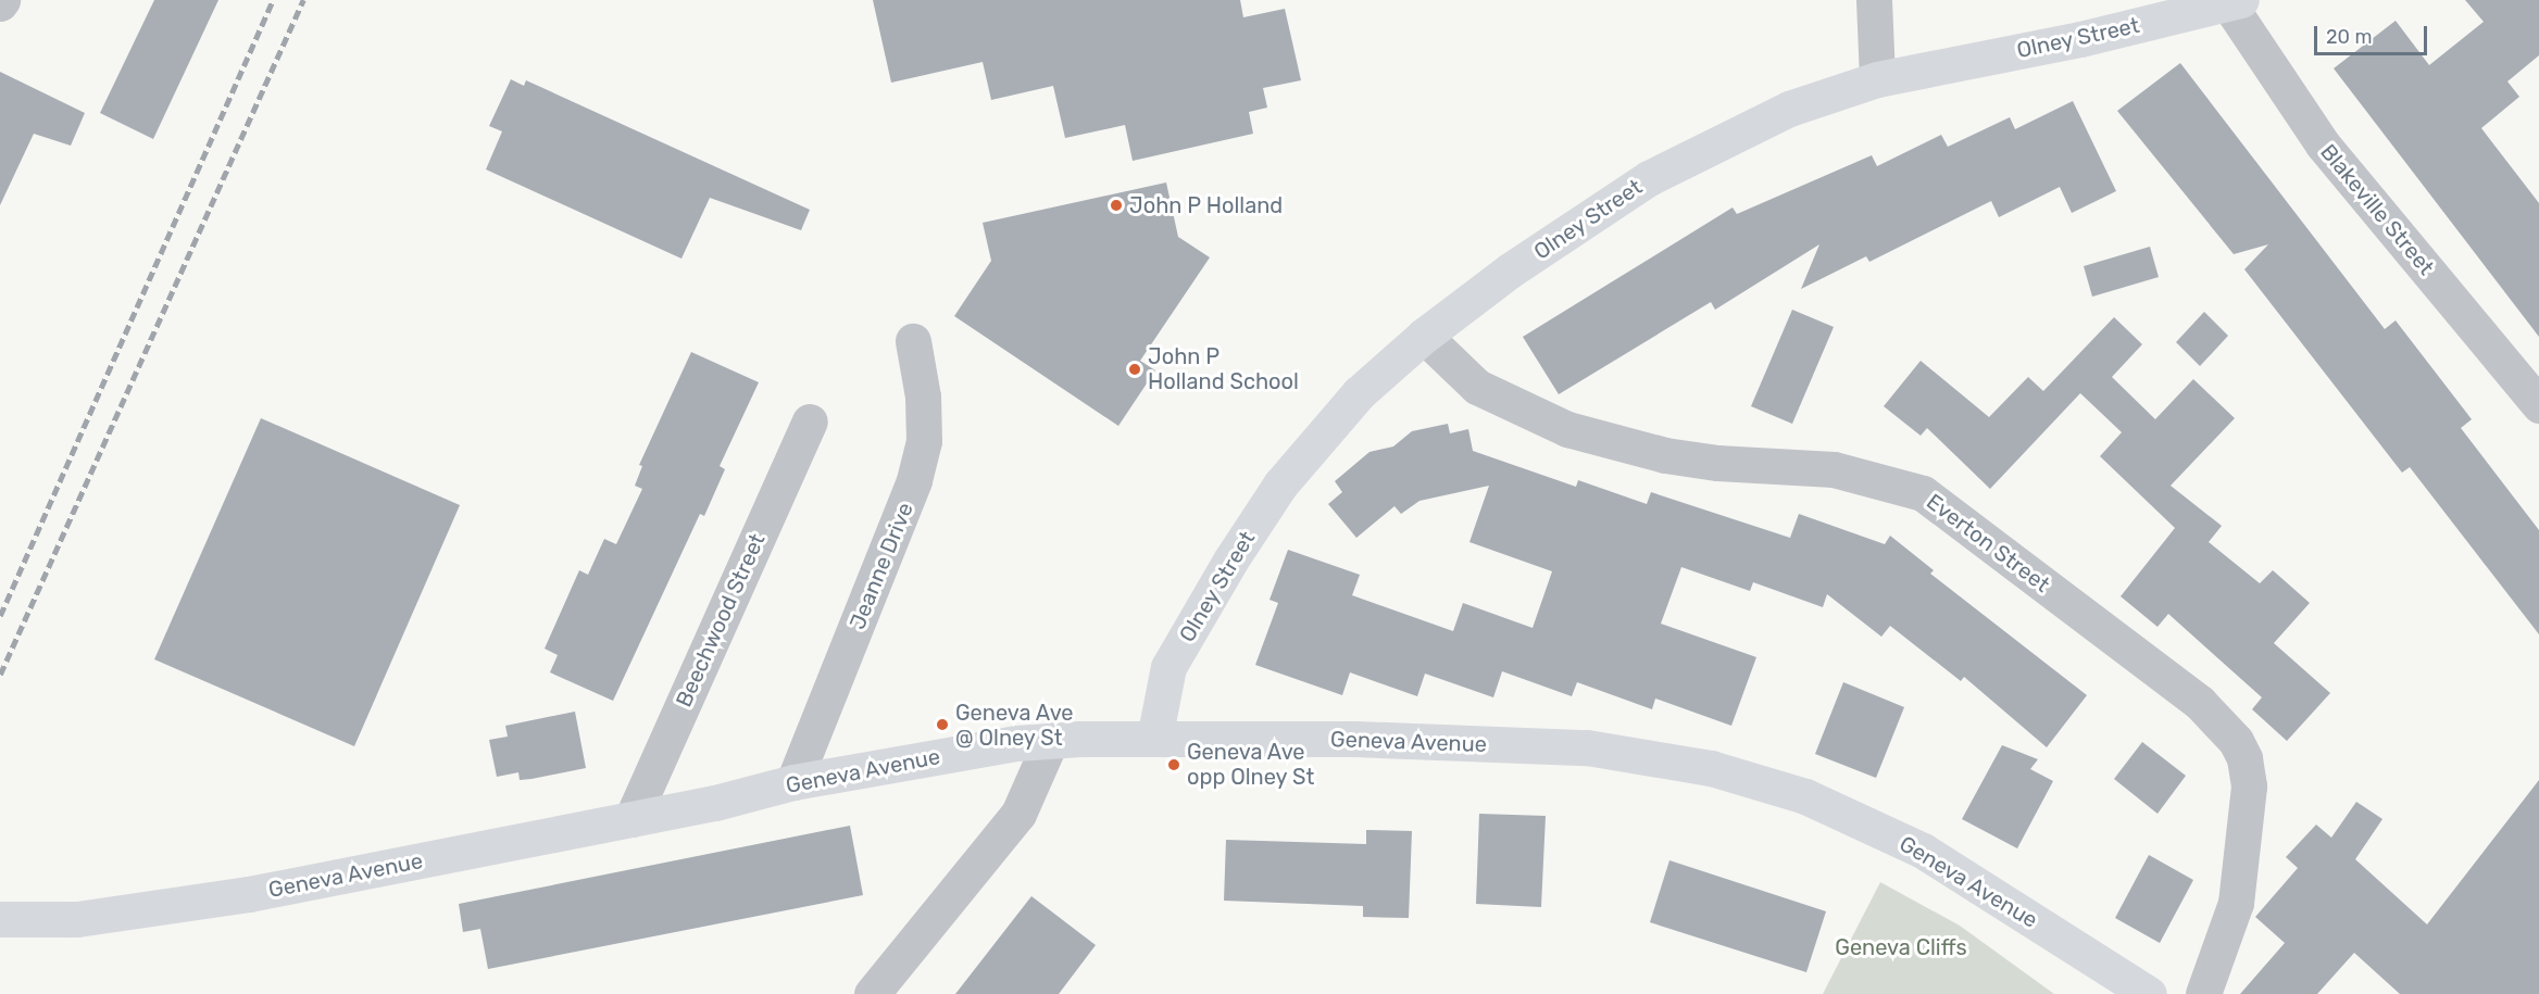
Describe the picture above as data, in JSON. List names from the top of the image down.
{
  "streets": {
    "main road": ["Olney Street", "Geneva Avenue"],
    "street": [
      "Blakeville Street",
      "Everton Street",
      "Jeanne Drive",
      "Beechwood Street"
    ]
  },
  "crossings": [
    ["Olney Street", "Blakeville Street"],
    ["Olney Street", "Everton Street"],
    ["Olney Street", "Geneva Avenue"],
    ["Jeanne Drive", "Geneva Avenue"],
    ["Beechwood Street", "Geneva Avenue"]
  ],
  "parks": ["Geneva Cliffs"],
  "places": [
    "John P Holland",
    "John P Holland School",
    "Geneva Ave @ Olney St",
    "Geneva Ave opp Olney St"
  ],
  "scale_bar": "20 m"
}
